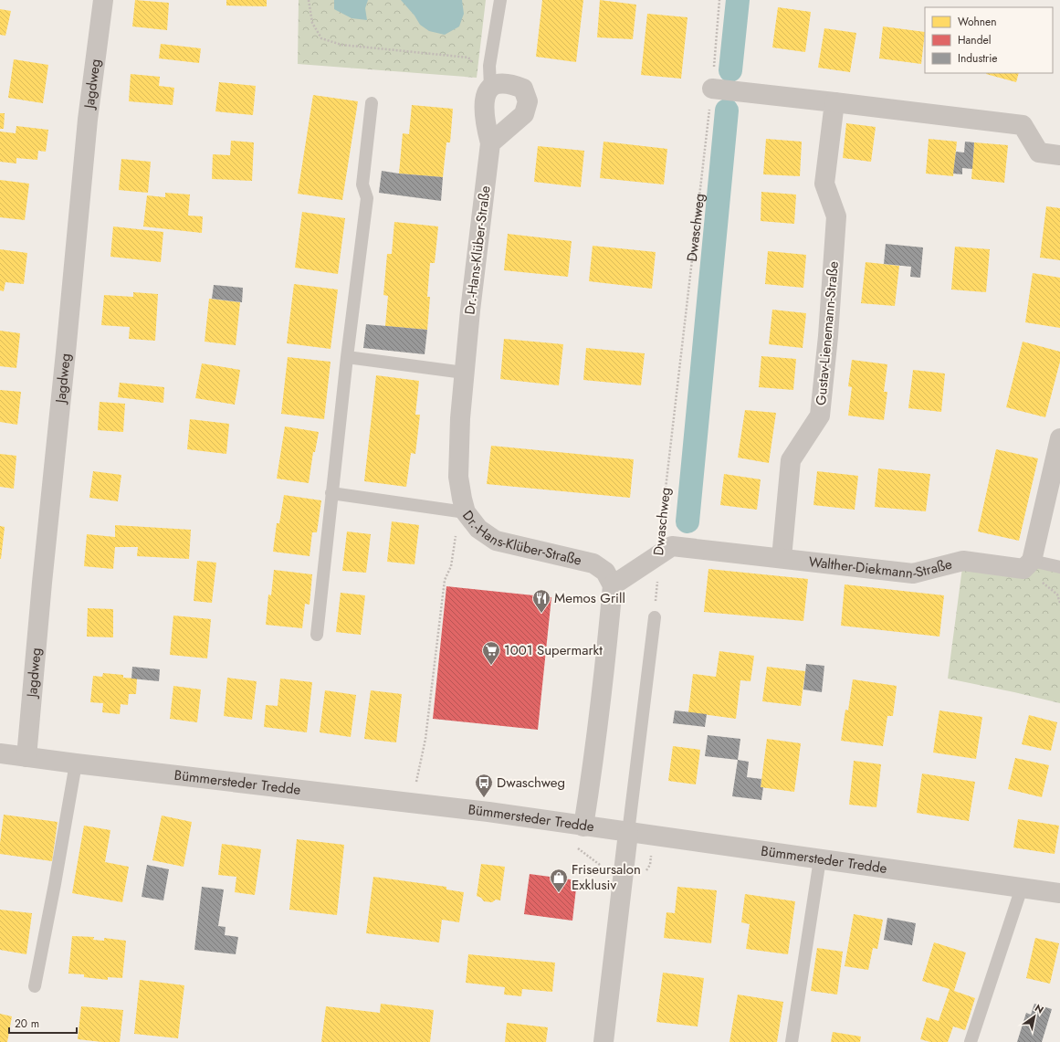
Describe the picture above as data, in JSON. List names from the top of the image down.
{
  "streets": {
    "street": [
      "Jagdweg",
      "Dr.-Hans-Klüber-Straße",
      "Gustav-Lienemann-Straße",
      "Walther-Diekmann-Straße",
      "Bümmersteder Tredde"
    ],
    "path": ["Dwaschweg"]
  },
  "crossings": [
    ["Jagdweg", "Bümmersteder Tredde"],
    ["Dwaschweg", "Walther-Diekmann-Straße"],
    ["Dr.-Hans-Klüber-Straße", "Walther-Diekmann-Straße"],
    ["Gustav-Lienemann-Straße", "Walther-Diekmann-Straße"]
  ],
  "places": {
    "restaurant": ["Memos Grill"],
    "supermarket": ["1001 Supermarkt"],
    "bus stop": ["Dwaschweg"],
    "shop": ["Friseursalon Exklusiv"]
  },
  "legend": ["Wohnen", "Handel", "Industrie"],
  "scale_bar": "20 m",
  "north": "top right"
}
